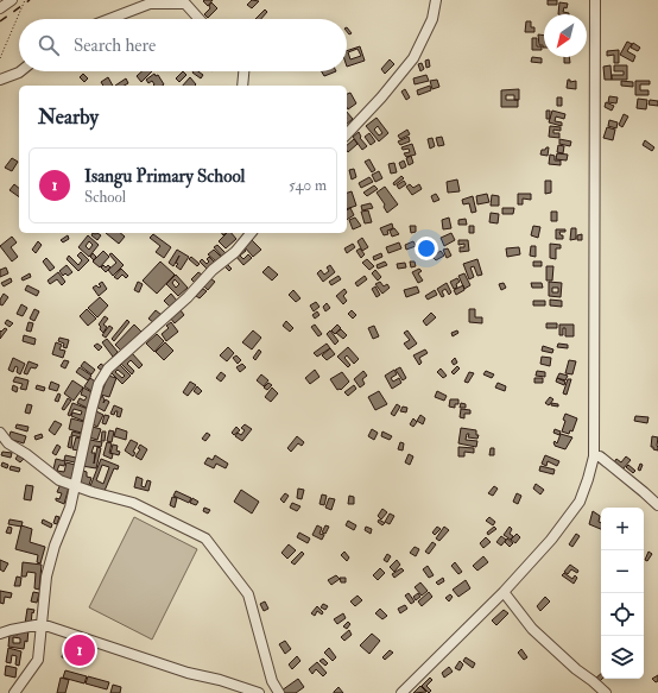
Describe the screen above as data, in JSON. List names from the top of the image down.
{
  "north": "bottom left",
  "page": {
    "search": "Search here",
    "heading": "Nearby",
    "list": [
      {
        "mark": "1",
        "name": "Isangu Primary School",
        "note": "School",
        "value": "540 m"
      }
    ],
    "map_buttons": ["+", "−"],
    "pins": "1"
  }
}
